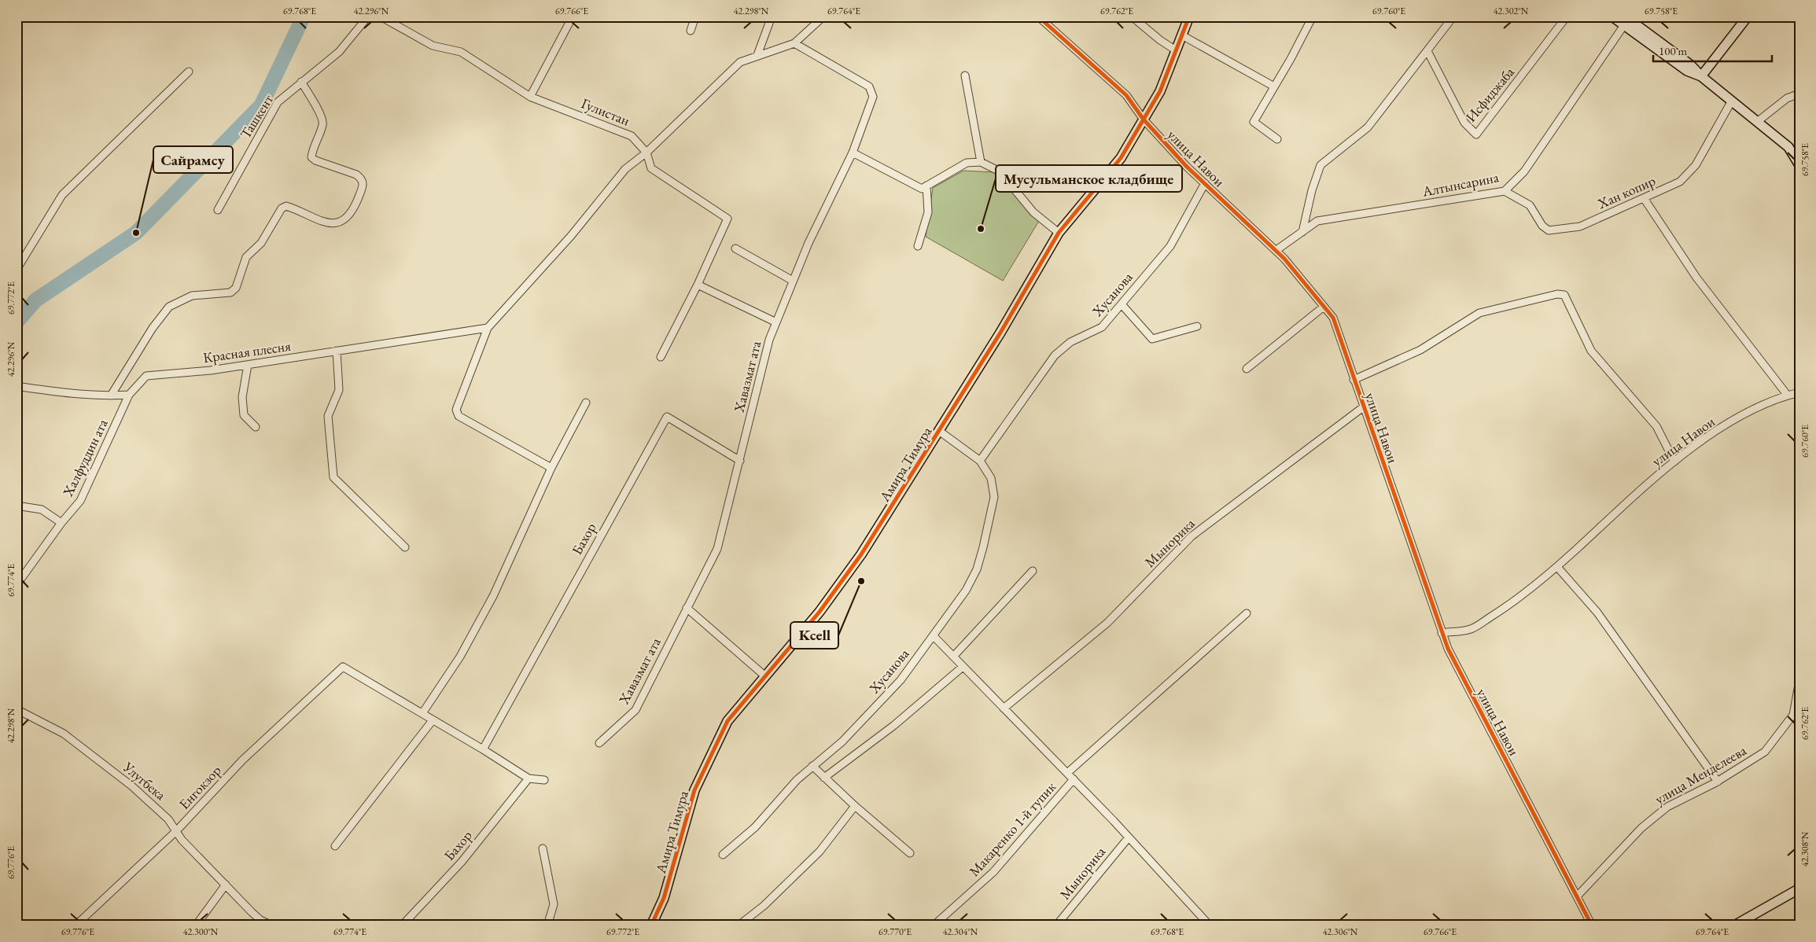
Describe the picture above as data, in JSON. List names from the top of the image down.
{
  "streets": {
    "street": [
      "Исфиджаба",
      "Гулистан",
      "Ташкент",
      "улица Навои",
      "Алтынсарина",
      "Хан копир",
      "Хусанова",
      "Красная плесня",
      "Хавазмат ата",
      "Халфуддин ата",
      "Амира Тимура",
      "Бахор",
      "Мынорика",
      "улица Менделеева",
      "Улугбека",
      "Енгокзор",
      "Макаренко 1-й тупик"
    ]
  },
  "crossings": [
    ["улица Навои", "Алтынсарина"],
    ["улица Навои", "Хусанова"],
    ["улица Навои", "Амира Тимура"],
    ["улица Навои", "Мынорика"],
    ["улица Навои", "улица Менделеева"],
    ["Алтынсарина", "Хан копир"],
    ["Хусанова", "Амира Тимура"],
    ["Красная плесня", "Халфуддин ата"],
    ["Хавазмат ата", "Бахор"],
    ["Улугбека", "Енгокзор"]
  ],
  "places": ["Мусульманское кладбище", "Сайрамсу", "Kcell"],
  "scale_bar": "100 m",
  "coordinates": [
    "69.768°E",
    "42.296°N",
    "69.766°E",
    "42.298°N",
    "69.764°E",
    "69.762°E",
    "69.760°E",
    "42.302°N",
    "69.758°E",
    "69.772°E",
    "69.774°E",
    "42.308°N",
    "69.776°E",
    "42.300°N",
    "69.770°E",
    "42.304°N",
    "42.306°N"
  ]
}
